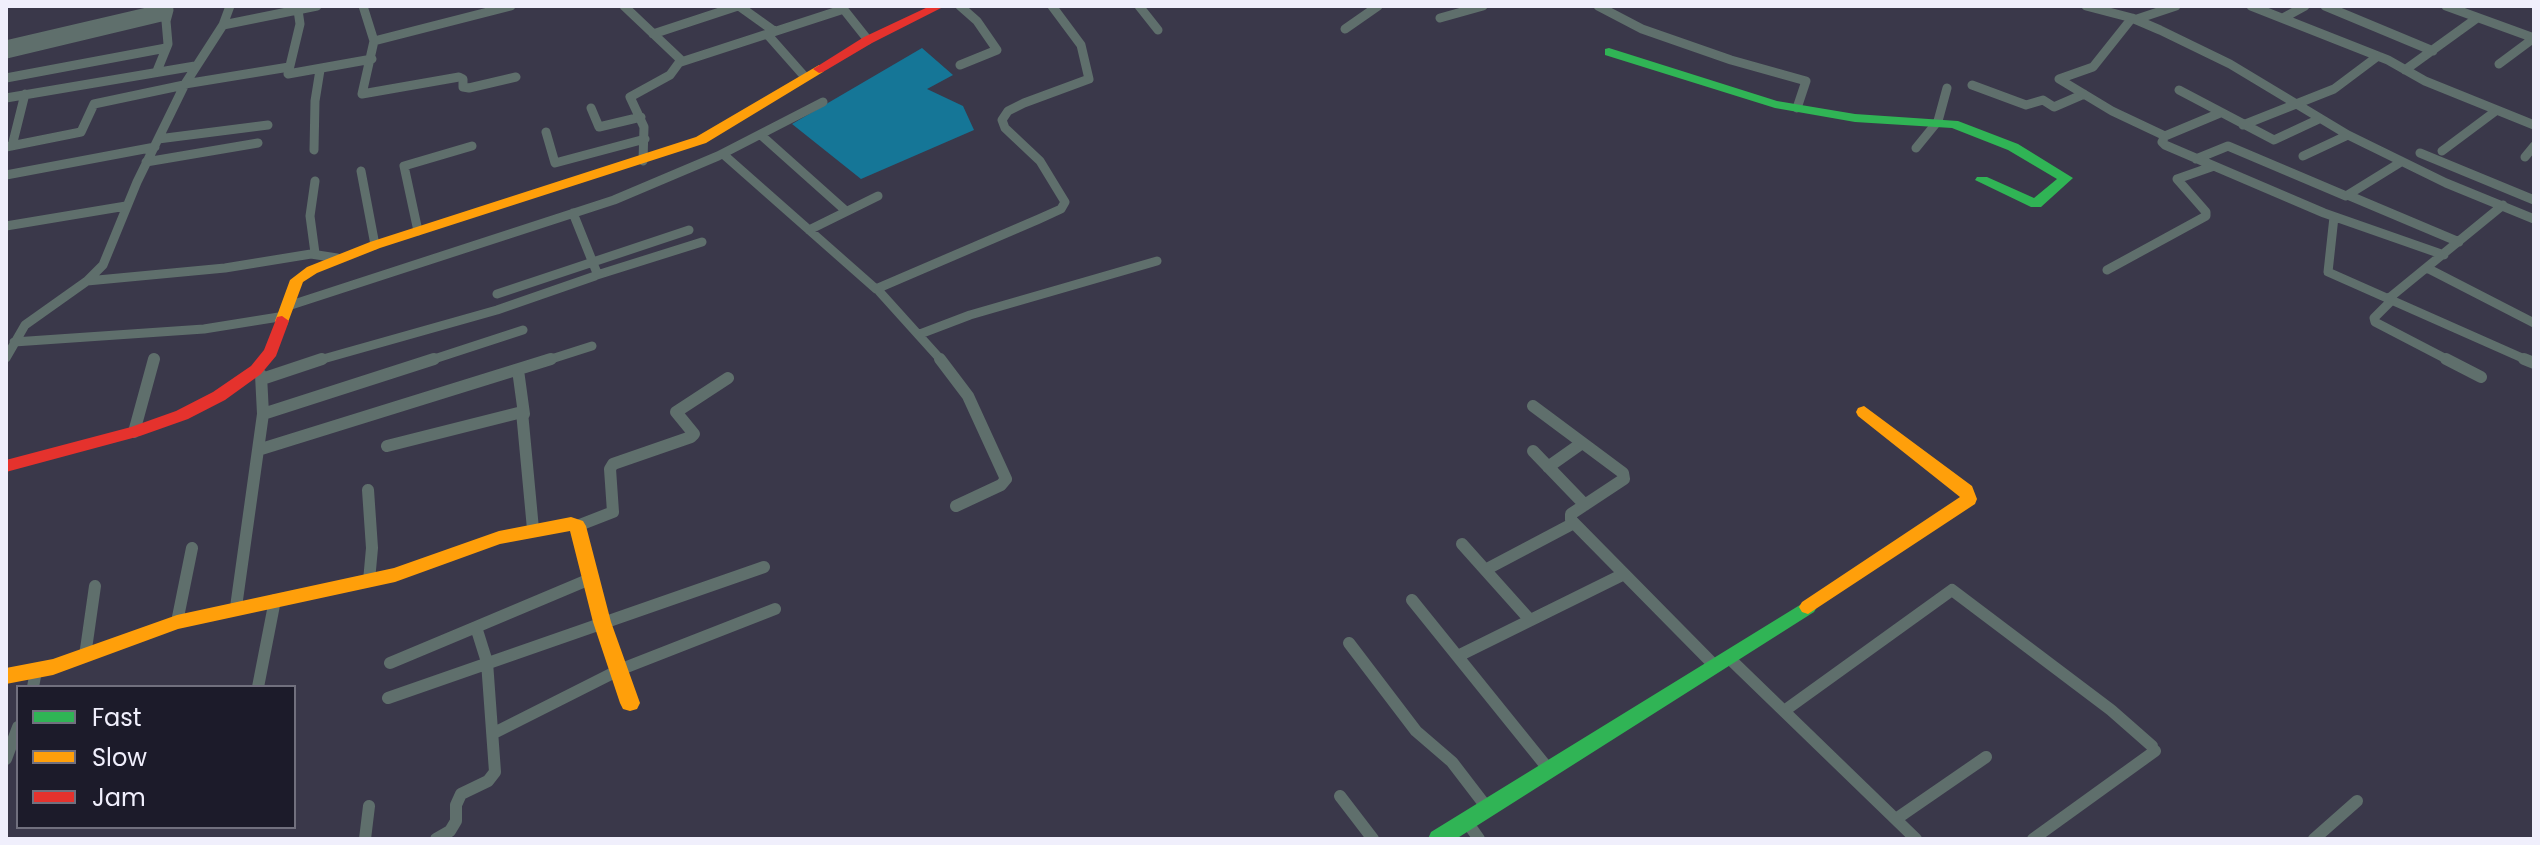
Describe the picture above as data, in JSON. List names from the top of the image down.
{
  "legend": ["Fast", "Slow", "Jam"]
}
